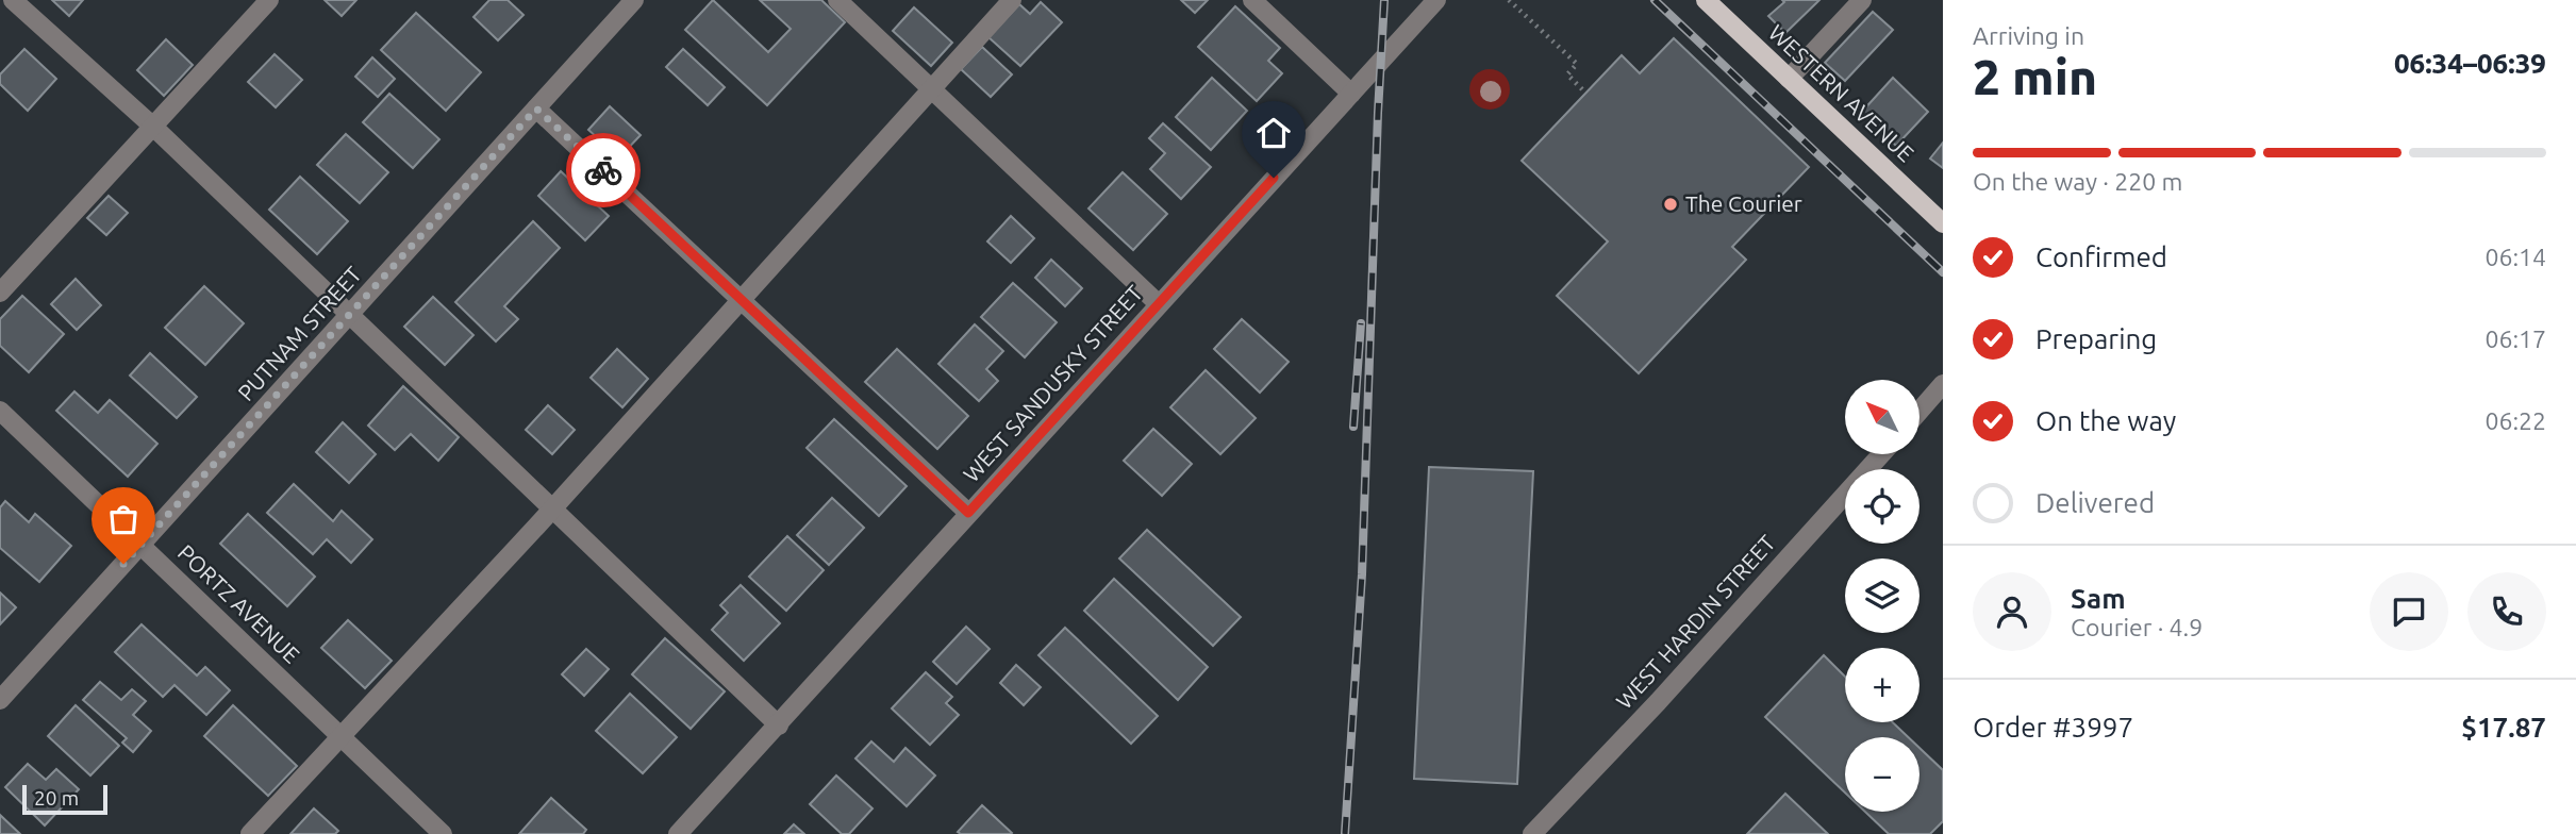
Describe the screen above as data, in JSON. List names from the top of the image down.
{
  "streets": {
    "main road": ["WESTERN AVENUE"],
    "street": [
      "PUTNAM STREET",
      "WEST SANDUSKY STREET",
      "PORTZ AVENUE",
      "WEST HARDIN STREET"
    ]
  },
  "crossings": [
    ["PUTNAM STREET", "PORTZ AVENUE"]
  ],
  "places": ["The Courier"],
  "scale_bar": "20 m",
  "north": "top left",
  "page": {
    "heading": ["2 min", "Arriving in", "06:34–06:39"],
    "panel": [
      "Sam",
      "Courier · 4.9",
      "Order #3997",
      "$17.87"
    ],
    "bar": "On the way · 220 m",
    "list": [
      ["Confirmed", "06:14"],
      ["Preparing", "06:17"],
      ["On the way", "06:22"],
      "Delivered"
    ],
    "map_buttons": ["+", "−"],
    "scale": "20 m"
  }
}
